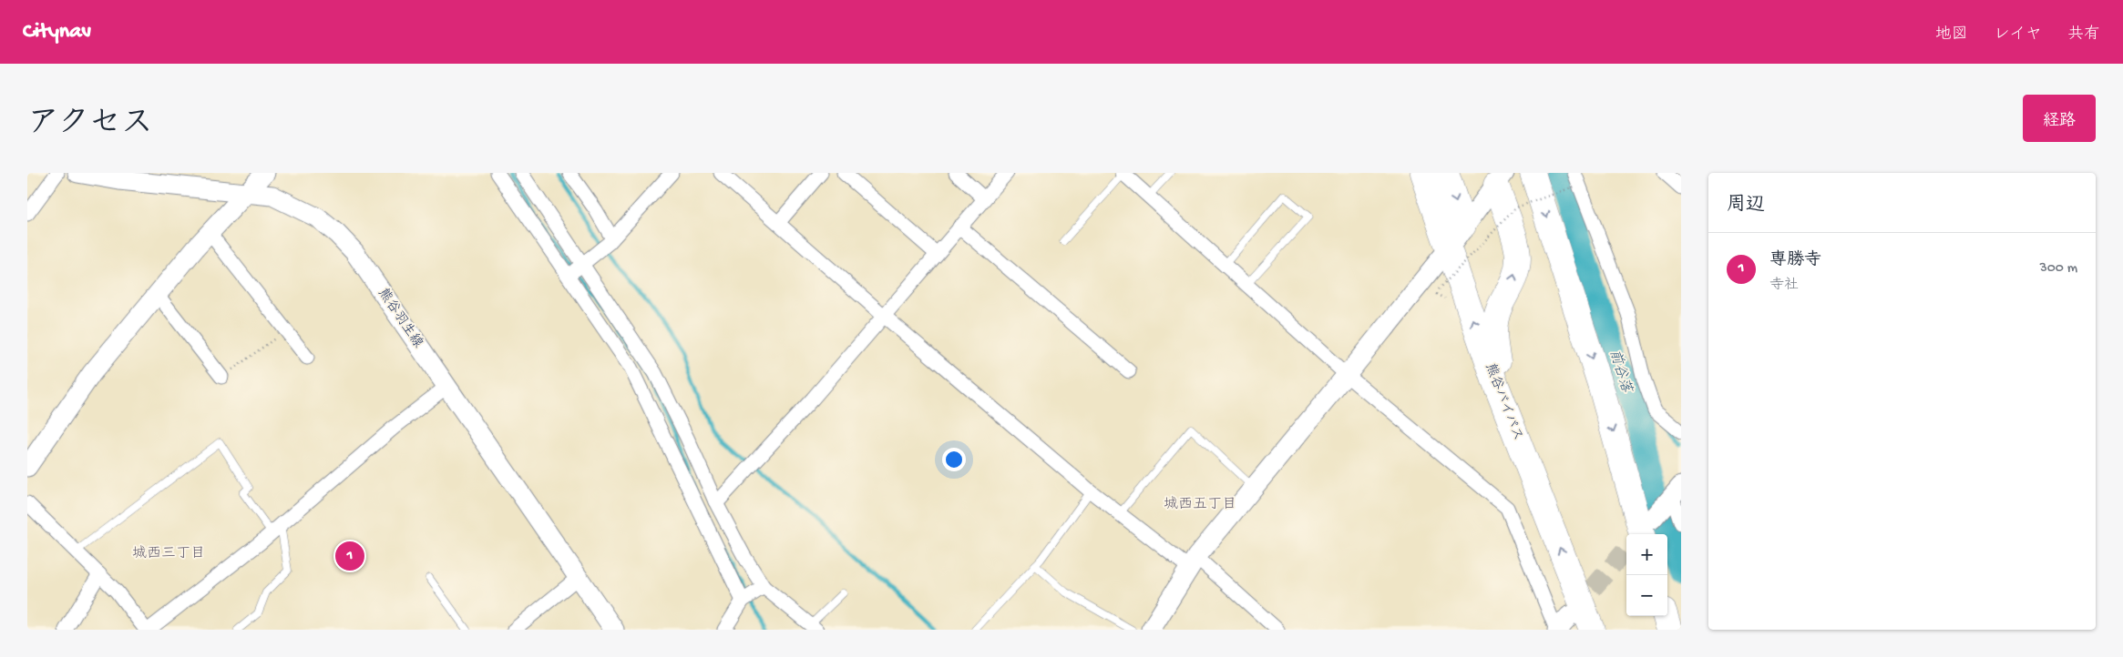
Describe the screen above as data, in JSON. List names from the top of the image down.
{
  "streets": {
    "highway": ["熊谷バイパス"],
    "street": ["熊谷羽生線"]
  },
  "districts": ["城西五丁目", "城西三丁目"],
  "water": ["前谷落"],
  "page": {
    "header": "Citynav",
    "nav": ["地図", "レイヤ", "共有"],
    "title": "アクセス",
    "buttons": "経路",
    "heading": "周辺",
    "list": [
      {
        "mark": "1",
        "name": "専勝寺",
        "note": "寺社",
        "value": "300 m"
      }
    ],
    "map_buttons": ["+", "−"],
    "pins": "1"
  }
}
